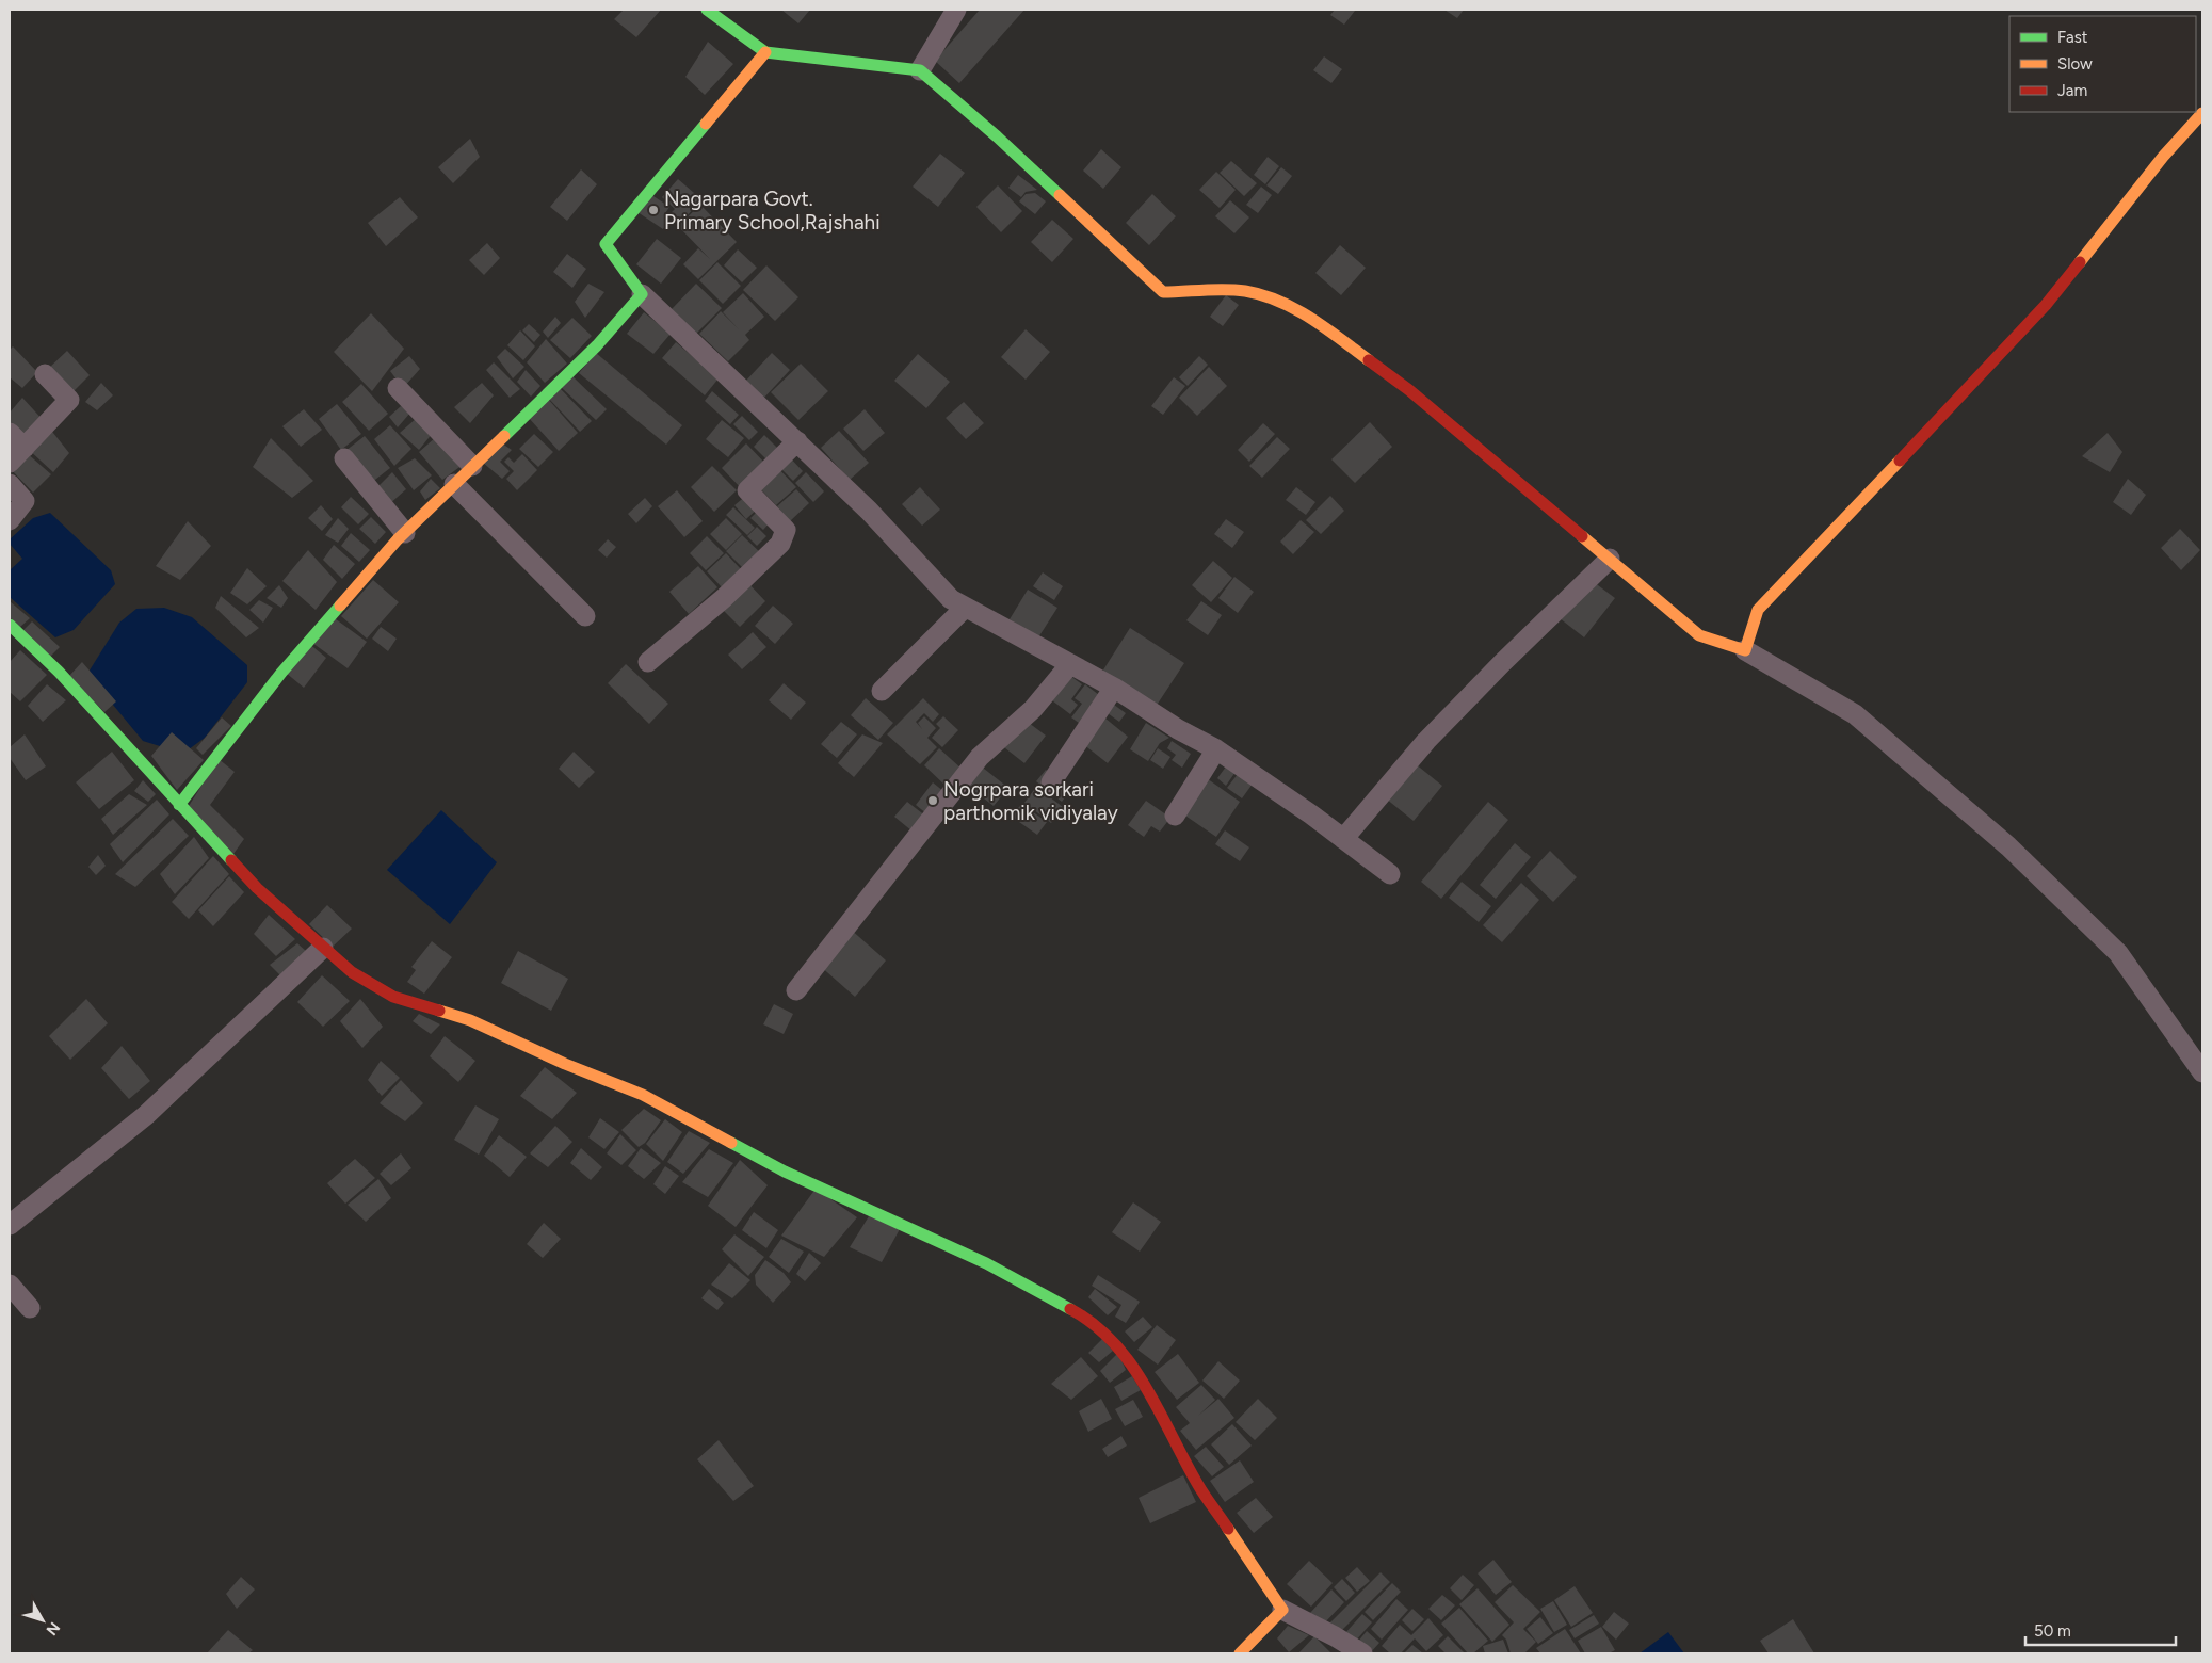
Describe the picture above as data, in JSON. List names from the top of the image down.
{
  "places": ["Nagarpara Govt. Primary School,Rajshahi", "Nogrpara sorkari parthomik vidiyalay"],
  "legend": ["Fast", "Slow", "Jam"],
  "scale_bar": "50 m",
  "north": "bottom right"
}
